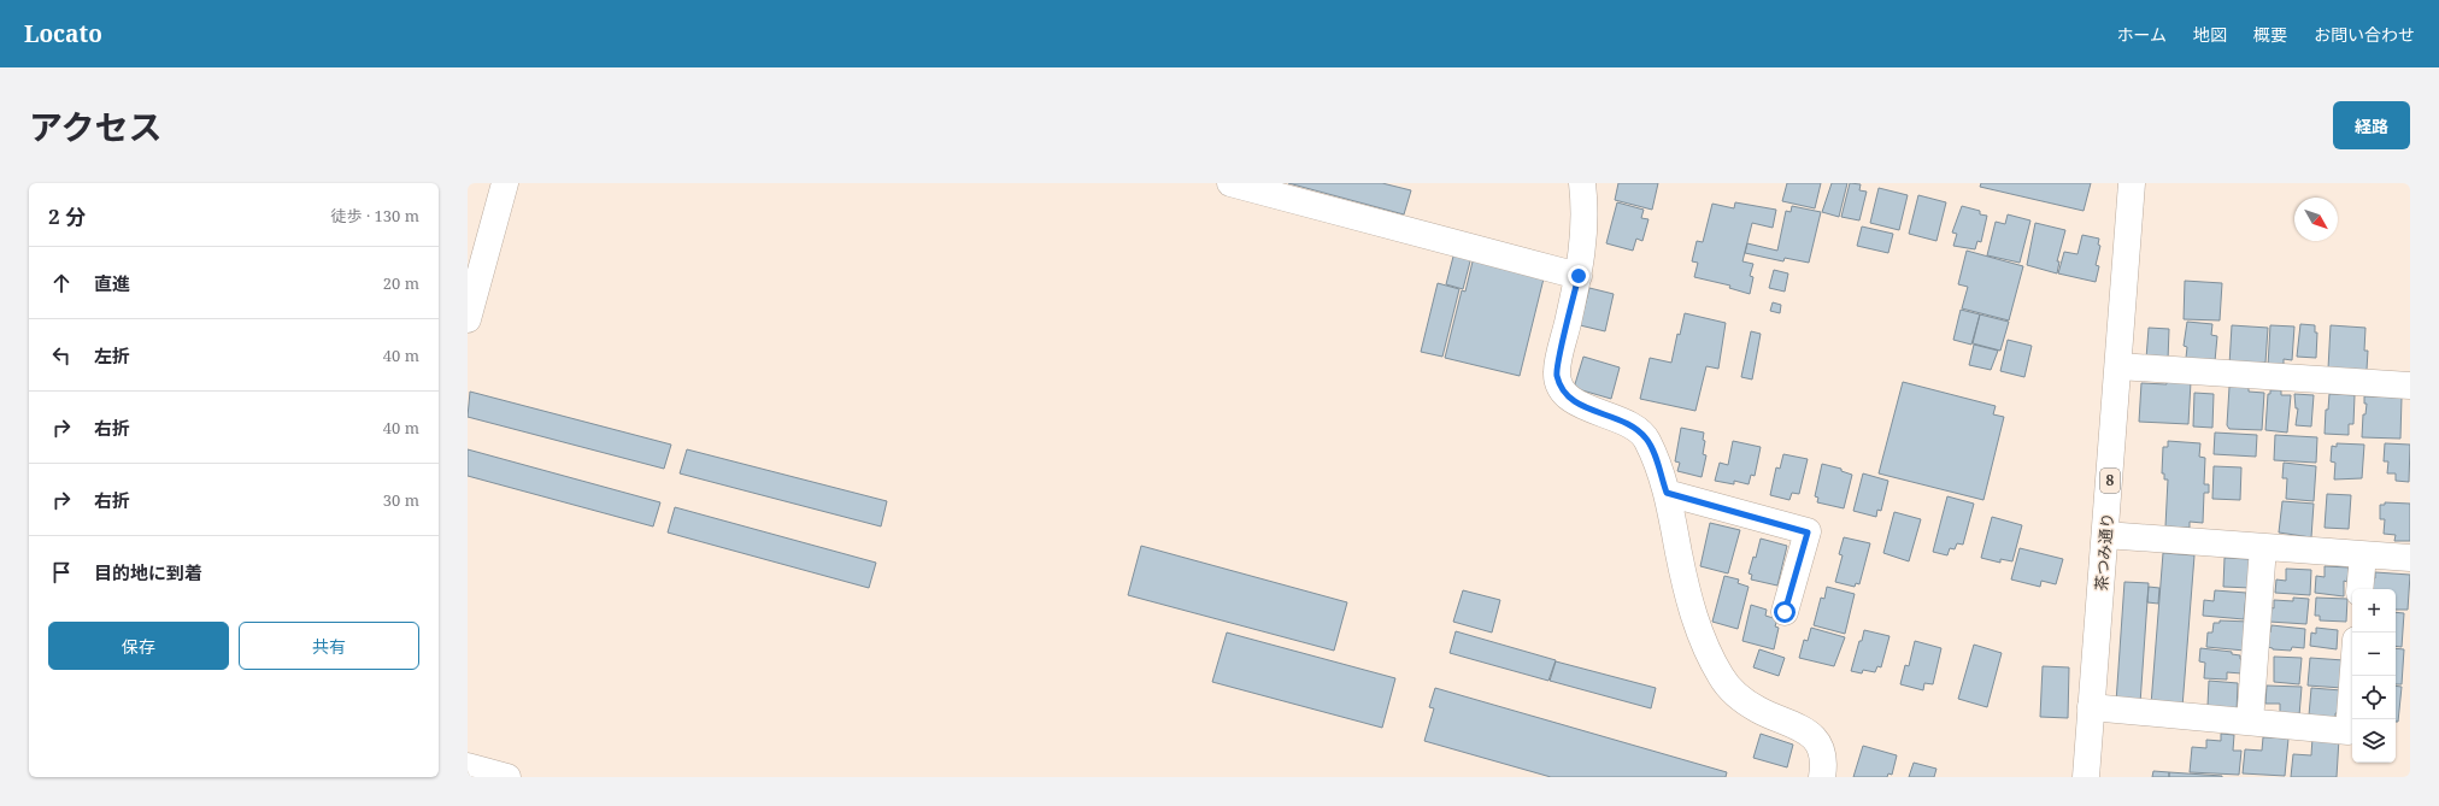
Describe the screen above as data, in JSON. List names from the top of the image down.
{
  "streets": {
    "street": ["8", "茶つみ通り"]
  },
  "north": "bottom right",
  "page": {
    "header": "Locato",
    "nav": [
      "ホーム",
      "地図",
      "概要",
      "お問い合わせ"
    ],
    "title": "アクセス",
    "buttons": [
      "経路",
      ["保存", "共有"]
    ],
    "heading": ["2 分", "徒歩 · 130 m"],
    "list": [
      ["直進", "20 m"],
      ["左折", "40 m"],
      ["右折", "40 m"],
      ["右折", "30 m"],
      "目的地に到着"
    ],
    "map_buttons": ["+", "−"]
  }
}
